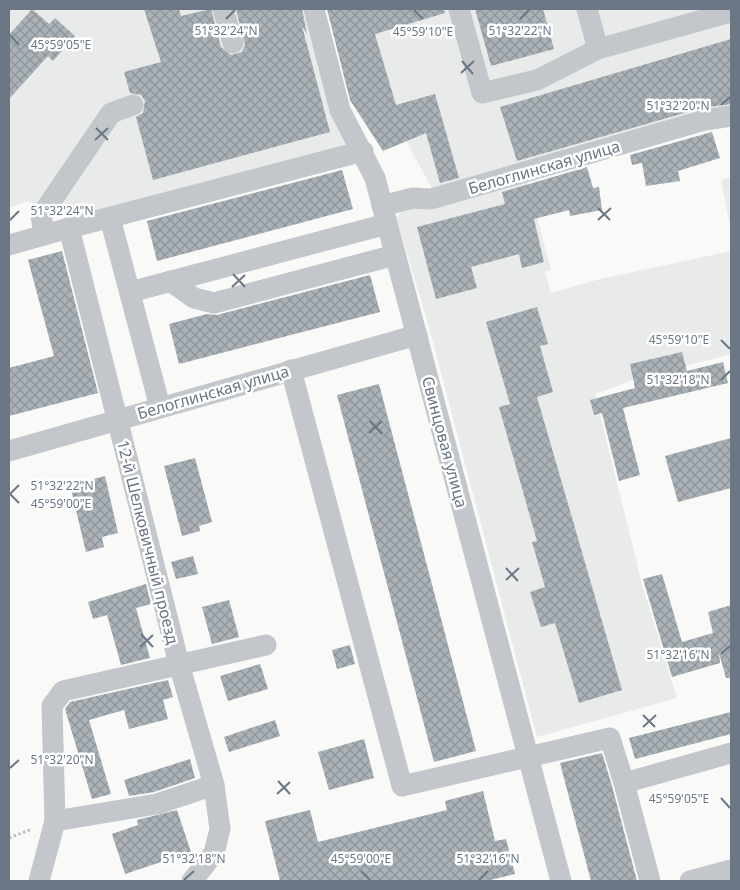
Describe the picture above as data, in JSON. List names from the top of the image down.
{
  "streets": {
    "street": ["Белоглинская улица", "Свинцовая улица", "12-й Шелковичный проезд"]
  },
  "crossings": [
    ["Белоглинская улица", "Свинцовая улица"],
    ["Белоглинская улица", "12-й Шелковичный проезд"]
  ],
  "coordinates": [
    "51°32'24\"N",
    "51°32'22\"N",
    "45°59'10\"E",
    "45°59'05\"E",
    "51°32'20\"N",
    "51°32'18\"N",
    "45°59'00\"E",
    "51°32'16\"N"
  ]
}
